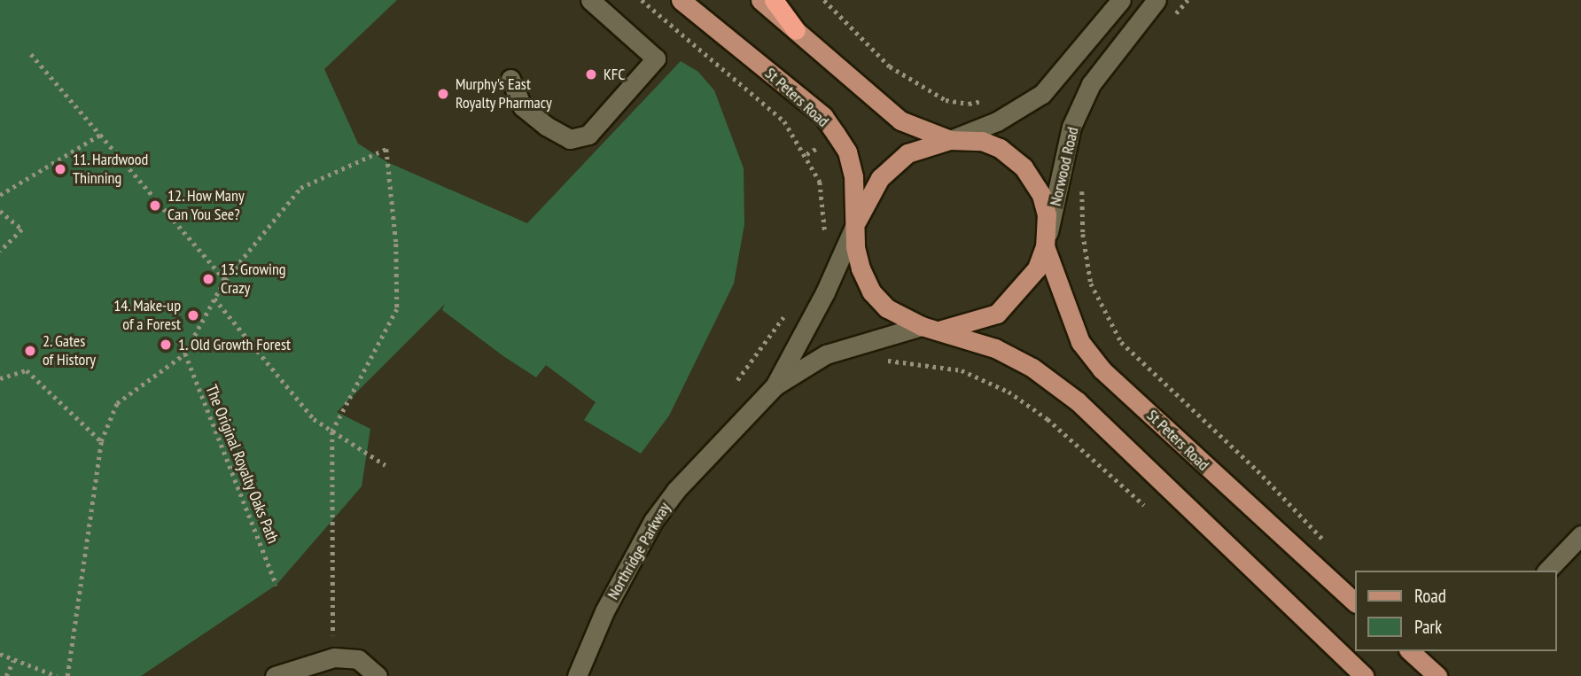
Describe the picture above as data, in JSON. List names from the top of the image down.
{
  "streets": {
    "main road": ["St Peters Road"],
    "street": ["Norwood Road", "Northridge Parkway"],
    "path": ["The Original Royalty Oaks Path"]
  },
  "crossings": [
    ["St Peters Road", "Norwood Road"],
    ["St Peters Road", "Northridge Parkway"],
    ["Norwood Road", "Northridge Parkway"]
  ],
  "places": [
    "KFC",
    "Murphy's East Royalty Pharmacy",
    "11. Hardwood Thinning",
    "12. How Many Can You See?",
    "13. Growing Crazy",
    "14. Make-up of a Forest",
    "1. Old Growth Forest",
    "2. Gates of History"
  ],
  "legend": ["Road", "Park"]
}
